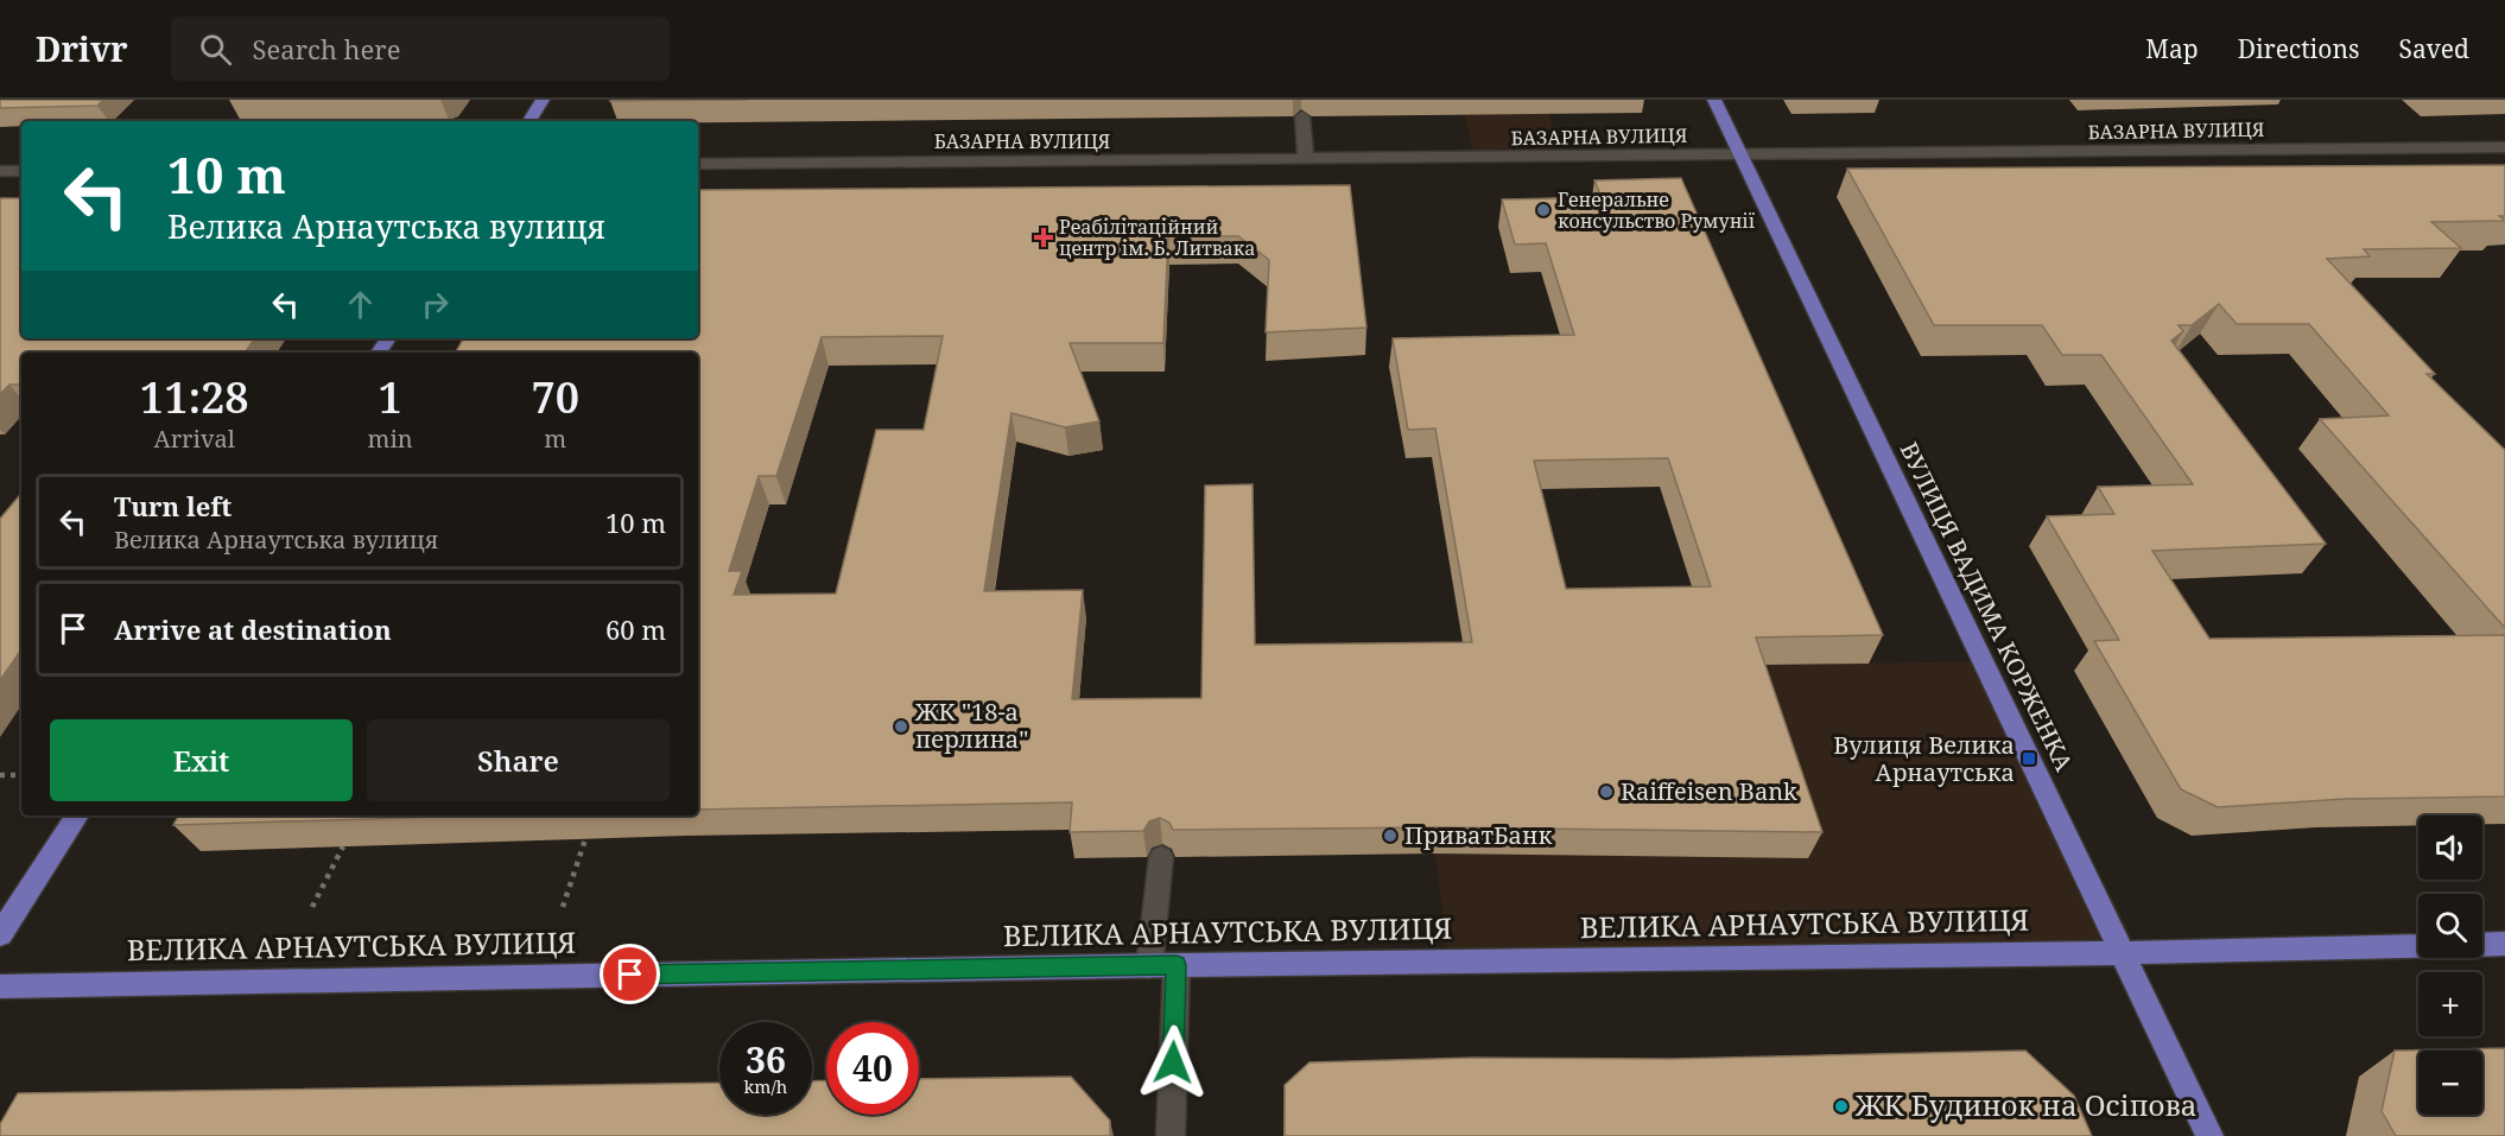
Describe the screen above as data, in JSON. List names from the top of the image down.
{
  "streets": {
    "main road": ["ВУЛИЦЯ ВАДИМА КОРЖЕНКА", "ВЕЛИКА АРНАУТСЬКА ВУЛИЦЯ"],
    "street": ["БАЗАРНА ВУЛИЦЯ"]
  },
  "crossings": [
    ["БАЗАРНА ВУЛИЦЯ", "ВУЛИЦЯ ВАДИМА КОРЖЕНКА"],
    ["ВУЛИЦЯ ВАДИМА КОРЖЕНКА", "ВЕЛИКА АРНАУТСЬКА ВУЛИЦЯ"]
  ],
  "places": {
    "other": [
      "Генеральне консульство Румунії",
      "ЖК \"18-а перлина\"",
      "Raiffeisen Bank",
      "ПриватБанк",
      "ЖК Будинок на Осіпова"
    ],
    "health": ["Реабілітаційний центр ім. Б. Литвака"],
    "transit": ["Вулиця Велика Арнаутська"]
  },
  "page": {
    "header": "Drivr",
    "search": "Search here",
    "nav": ["Map", "Directions", "Saved"],
    "turn": ["10 m", "Велика Арнаутська вулиця"],
    "eta": [
      "11:28",
      "Arrival",
      "1",
      "min",
      "70",
      "m"
    ],
    "list": [
      {
        "name": "Turn left",
        "note": "Велика Арнаутська вулиця",
        "value": "10 m"
      },
      {
        "name": "Arrive at destination",
        "value": "60 m"
      }
    ],
    "buttons": ["Exit", "Share"],
    "map_buttons": ["+", "−"],
    "speed": "36 km/h",
    "limit": "40"
  }
}
